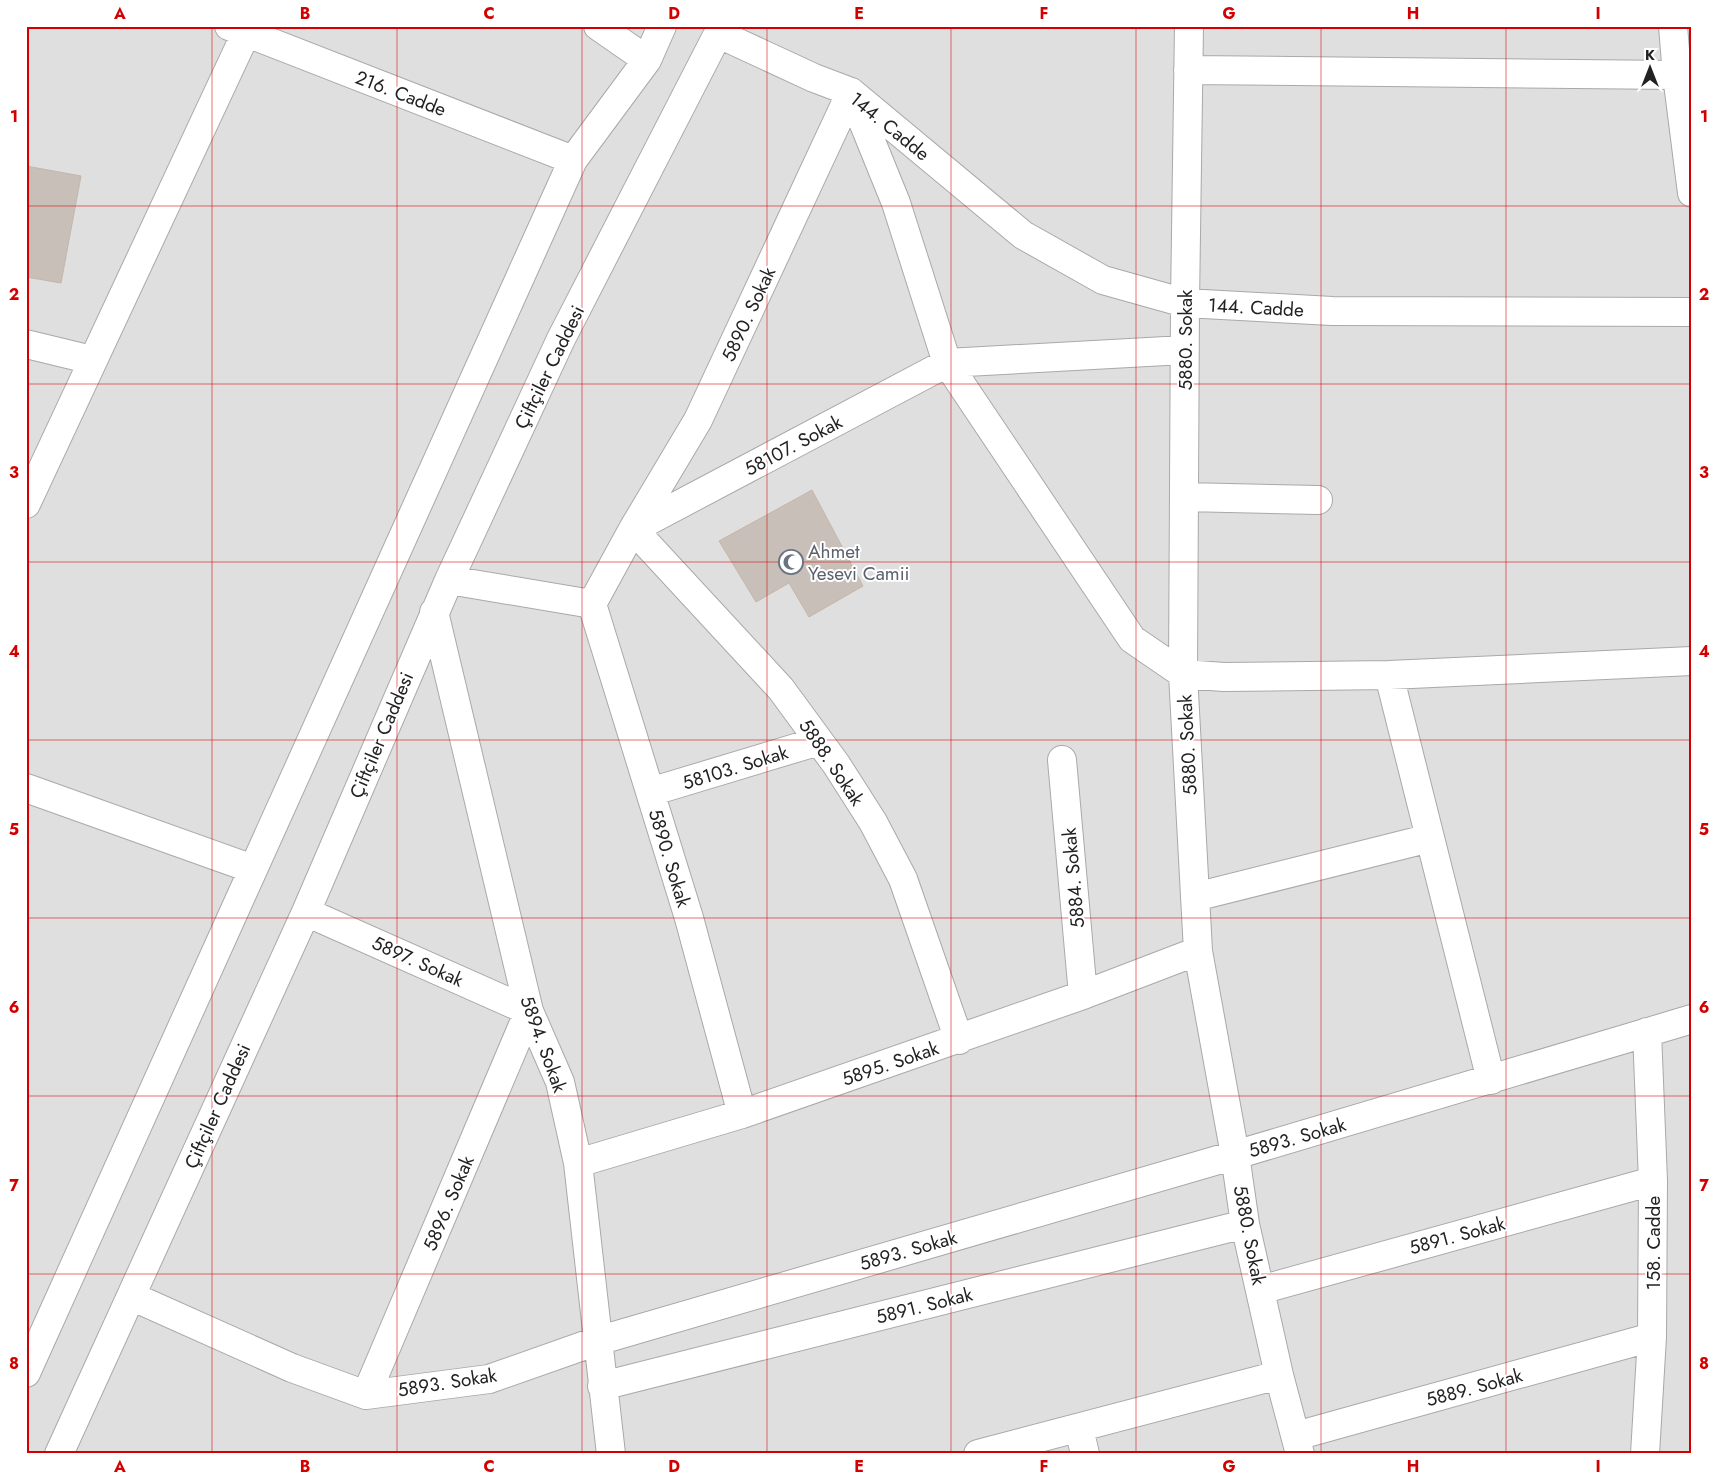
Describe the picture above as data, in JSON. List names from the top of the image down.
{
  "streets": {
    "street": [
      "216. Cadde",
      "144. Cadde",
      "5890. Sokak",
      "5880. Sokak",
      "Çiftçiler Caddesi",
      "58107. Sokak",
      "5888. Sokak",
      "58103. Sokak",
      "5884. Sokak",
      "5897. Sokak",
      "5894. Sokak",
      "5895. Sokak",
      "5893. Sokak",
      "5896. Sokak",
      "5891. Sokak",
      "158. Cadde",
      "5889. Sokak"
    ]
  },
  "crossings": [
    ["144. Cadde", "5890. Sokak"],
    ["144. Cadde", "5880. Sokak"],
    ["144. Cadde", "Çiftçiler Caddesi"],
    ["5890. Sokak", "58107. Sokak"],
    ["5890. Sokak", "5888. Sokak"],
    ["5890. Sokak", "58103. Sokak"],
    ["5890. Sokak", "5895. Sokak"],
    ["5880. Sokak", "58107. Sokak"],
    ["5880. Sokak", "5895. Sokak"],
    ["5880. Sokak", "5893. Sokak"],
    ["5880. Sokak", "5891. Sokak"],
    ["5880. Sokak", "5889. Sokak"],
    ["Çiftçiler Caddesi", "5897. Sokak"],
    ["Çiftçiler Caddesi", "5894. Sokak"],
    ["Çiftçiler Caddesi", "5893. Sokak"],
    ["58107. Sokak", "5888. Sokak"],
    ["5888. Sokak", "58103. Sokak"],
    ["5888. Sokak", "5895. Sokak"],
    ["5884. Sokak", "5895. Sokak"],
    ["5897. Sokak", "5894. Sokak"],
    ["5897. Sokak", "5896. Sokak"],
    ["5894. Sokak", "5895. Sokak"],
    ["5894. Sokak", "5893. Sokak"],
    ["5894. Sokak", "5896. Sokak"],
    ["5894. Sokak", "5891. Sokak"],
    ["5893. Sokak", "5896. Sokak"],
    ["5893. Sokak", "158. Cadde"],
    ["5891. Sokak", "158. Cadde"],
    ["158. Cadde", "5889. Sokak"]
  ],
  "places": {
    "mosque": ["Ahmet Yesevi Camii"]
  },
  "north": "top",
  "grid": {
    "columns": [
      "A",
      "B",
      "C",
      "D",
      "E",
      "F",
      "G",
      "H",
      "I"
    ],
    "rows": [
      "1",
      "2",
      "3",
      "4",
      "5",
      "6",
      "7",
      "8"
    ]
  }
}
